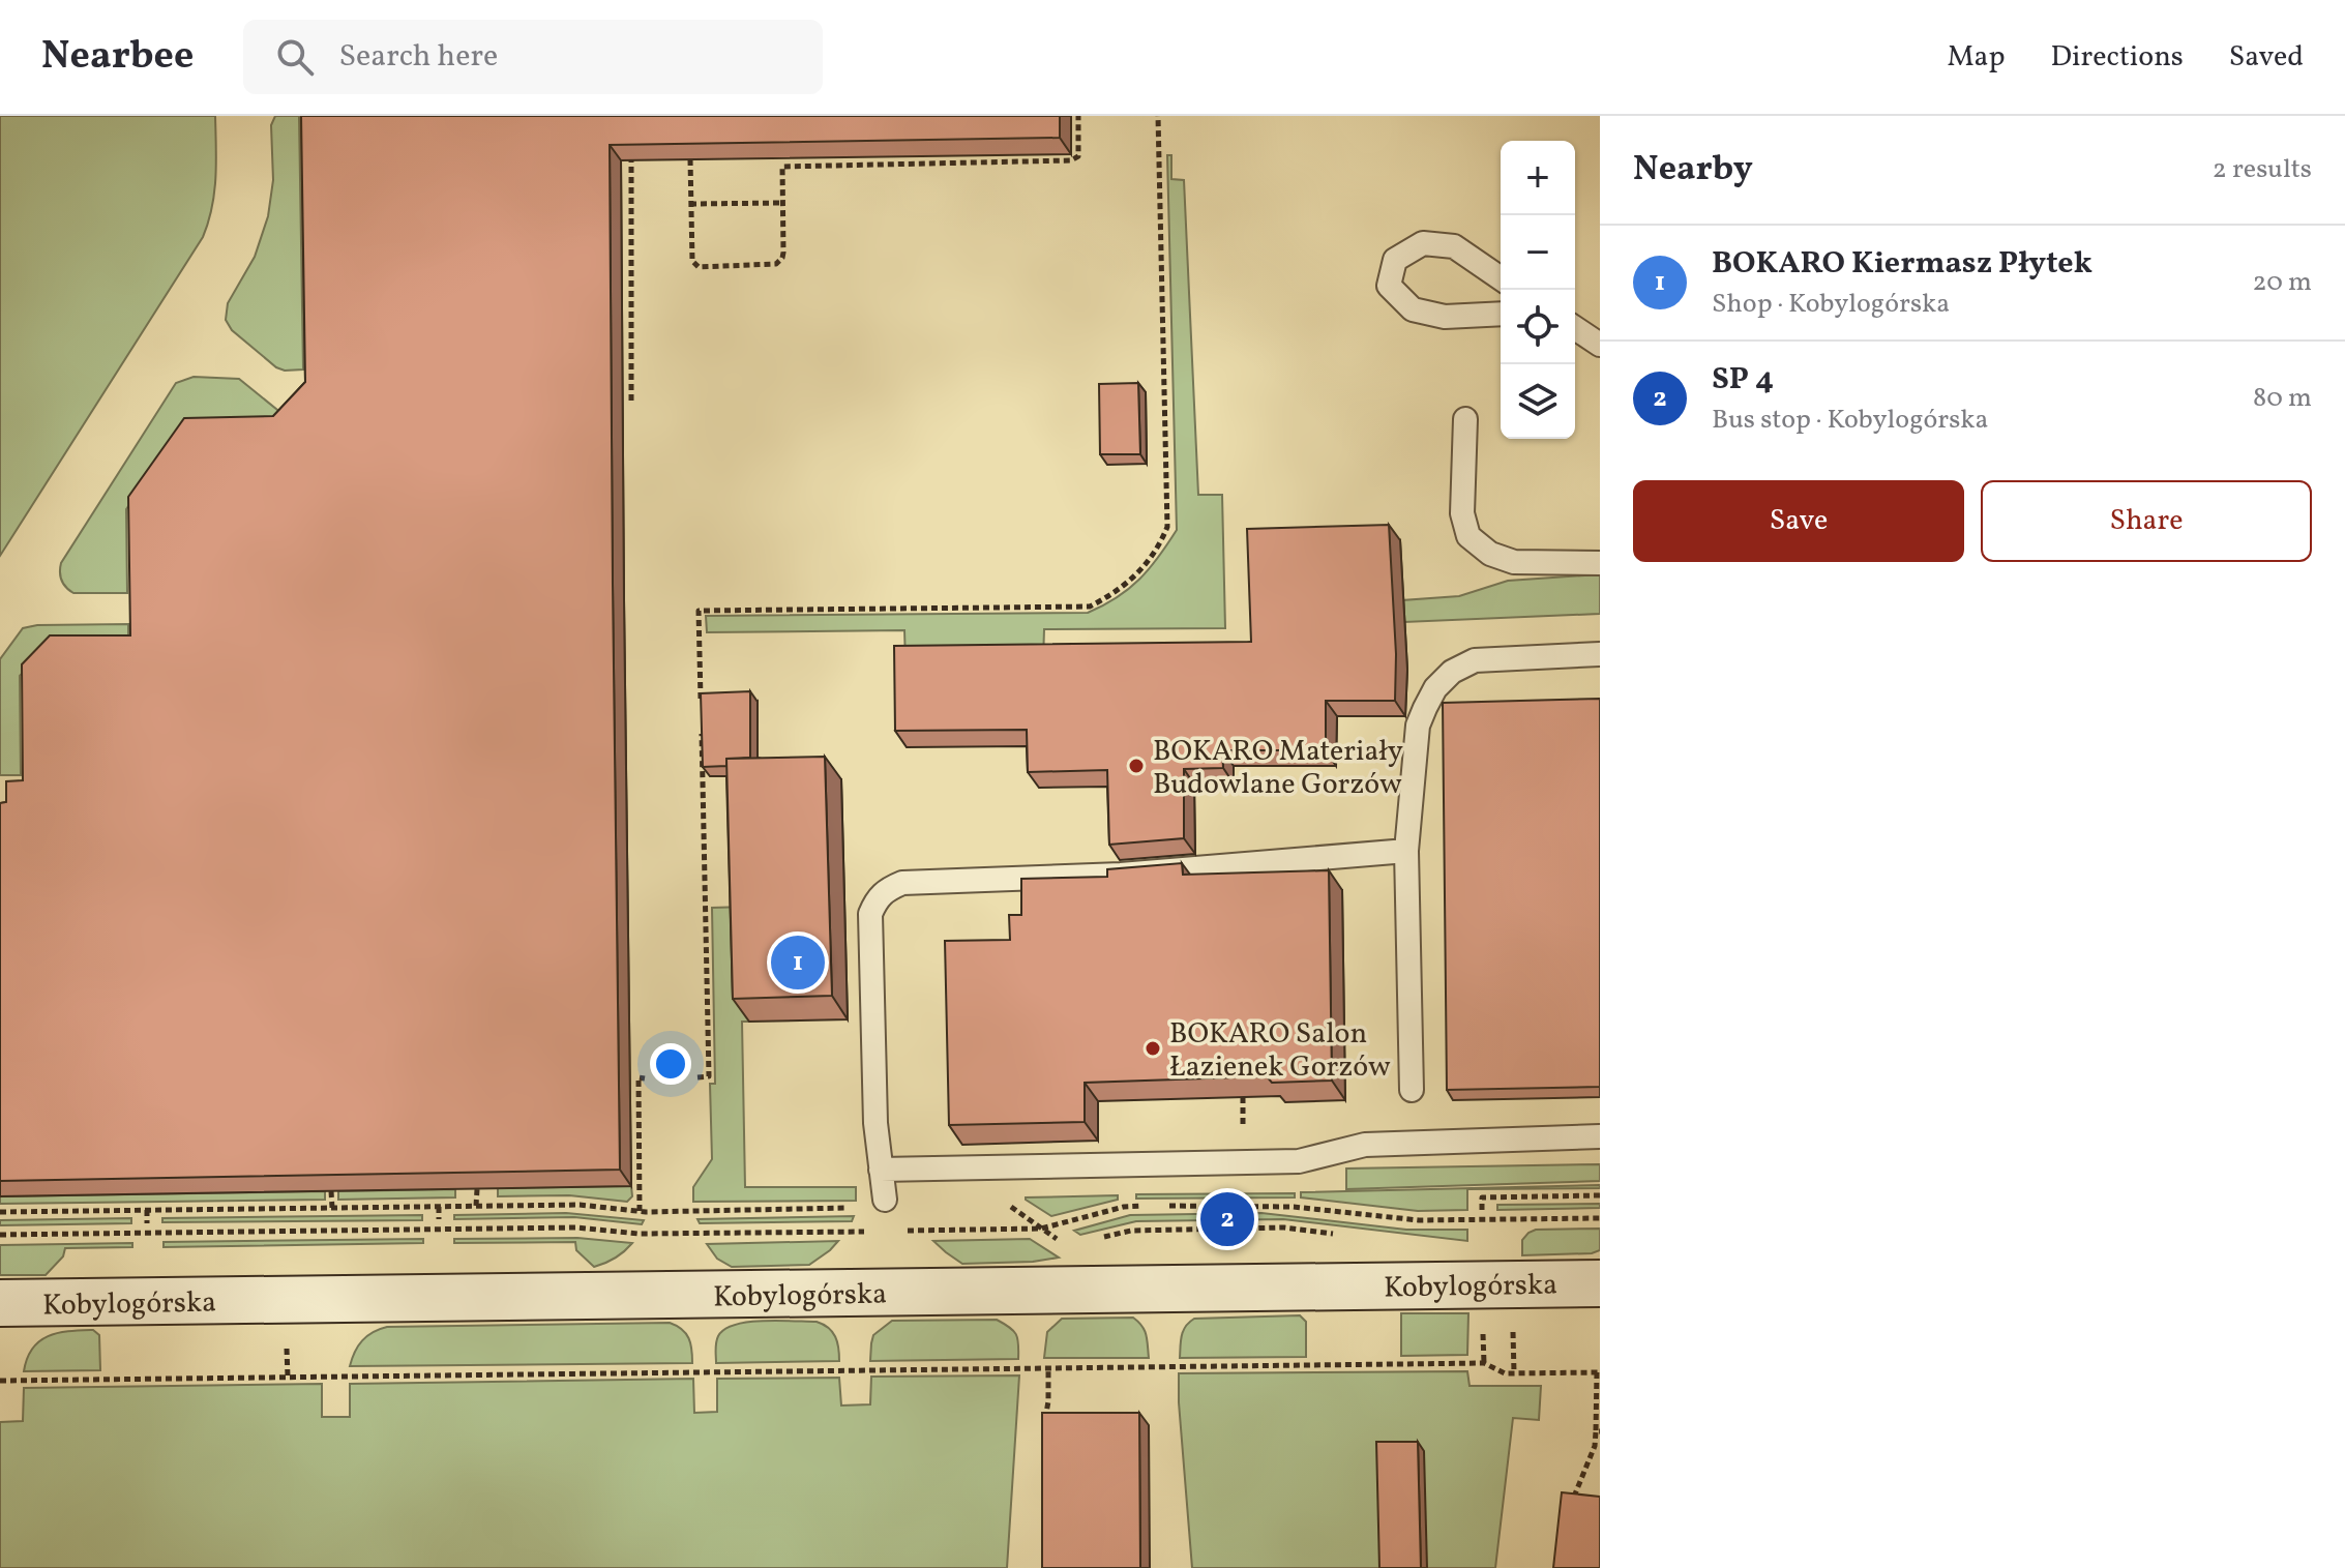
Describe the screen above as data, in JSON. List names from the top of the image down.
{
  "streets": {
    "street": ["Kobylogórska"]
  },
  "places": ["BOKARO Materiały Budowlane Gorzów", "BOKARO Salon Łazienek Gorzów"],
  "page": {
    "header": "Nearbee",
    "search": "Search here",
    "nav": ["Map", "Directions", "Saved"],
    "heading": ["Nearby", "2 results"],
    "map_buttons": ["+", "−"],
    "list": [
      {
        "mark": "1",
        "name": "BOKARO Kiermasz Płytek",
        "note": "Shop · Kobylogórska",
        "value": "20 m"
      },
      {
        "mark": "2",
        "name": "SP 4",
        "note": "Bus stop · Kobylogórska",
        "value": "80 m"
      }
    ],
    "buttons": ["Save", "Share"],
    "pins": ["1", "2"]
  }
}
